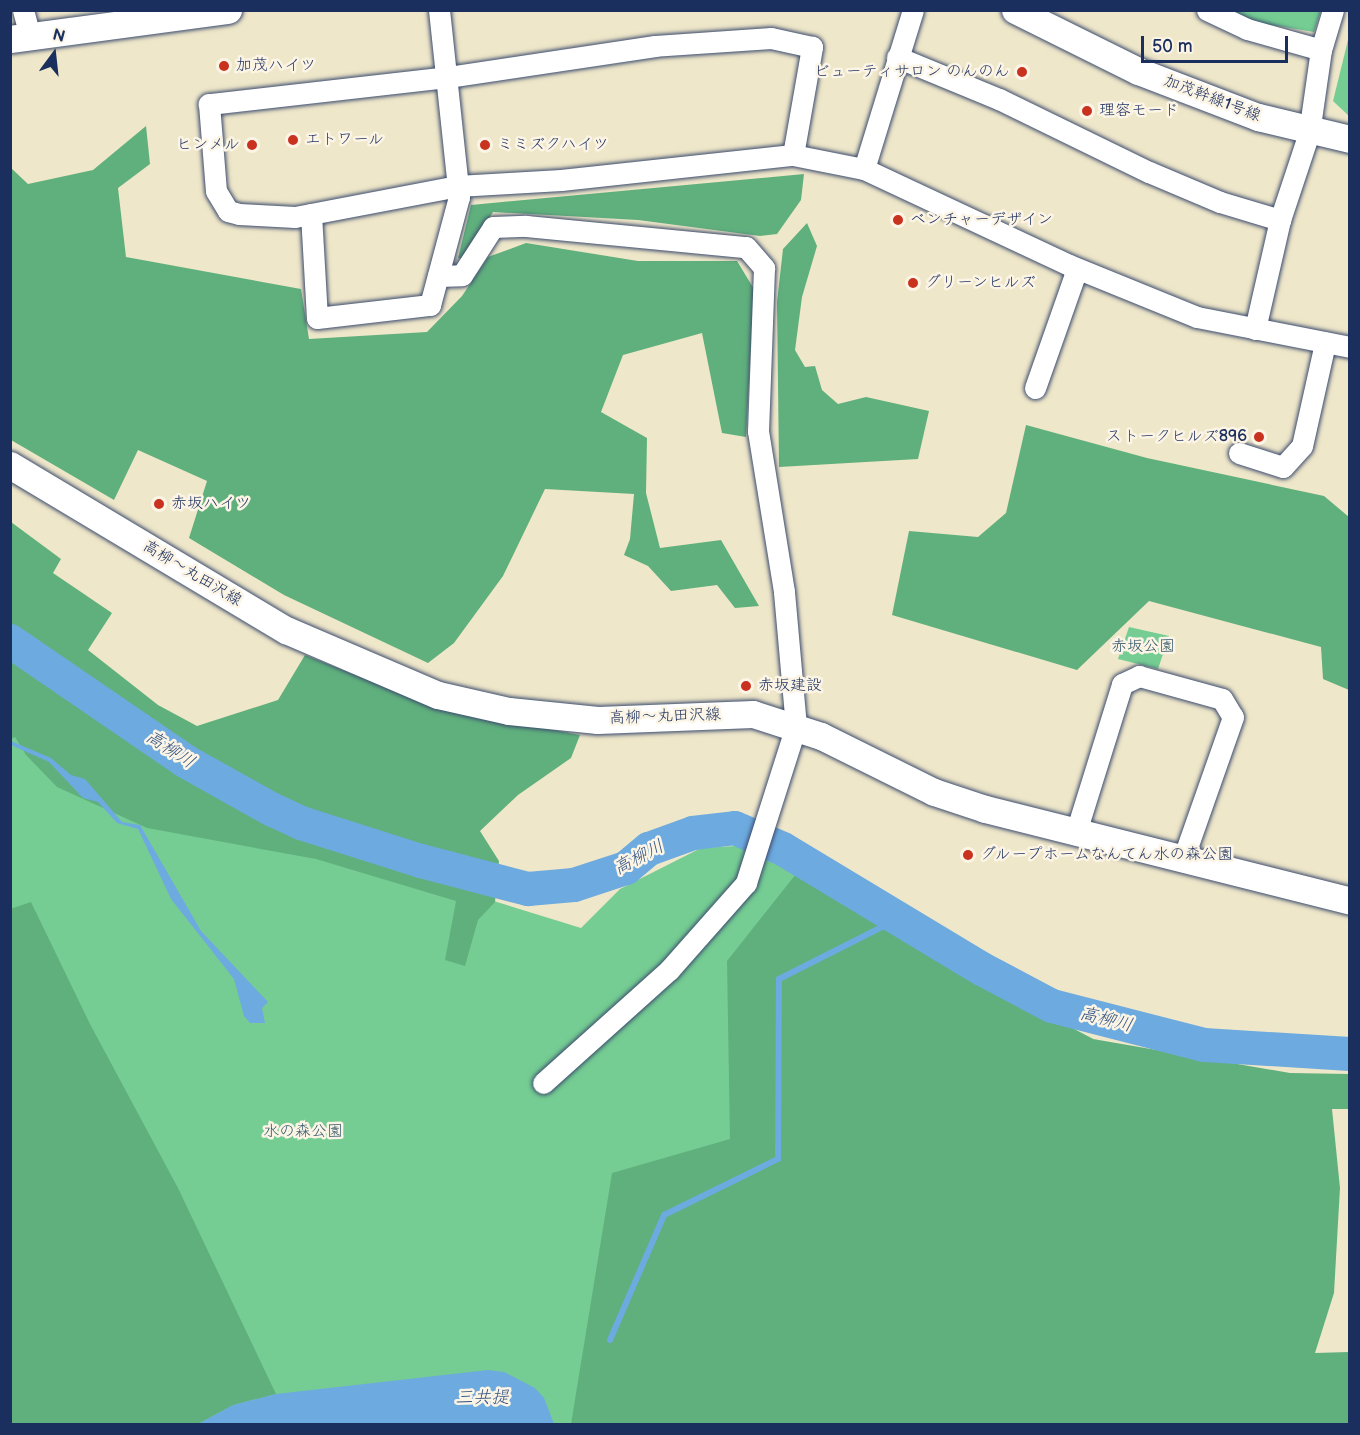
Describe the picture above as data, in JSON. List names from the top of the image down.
{
  "streets": {
    "street": ["加茂幹線1号線", "高柳～丸田沢線"]
  },
  "water": ["高柳川", "三共提"],
  "parks": ["赤坂公園", "水の森公園"],
  "places": [
    "加茂ハイツ",
    "ビューティサロン のんのん",
    "理容モード",
    "エトワール",
    "ヒンメル",
    "ミミズクハイツ",
    "ベンチャーデザイン",
    "グリーンヒルズ",
    "ストークヒルズ896",
    "赤坂ハイツ",
    "赤坂建設",
    "グループホームなんてん水の森公園"
  ],
  "scale_bar": "50 m",
  "north": "top"
}
